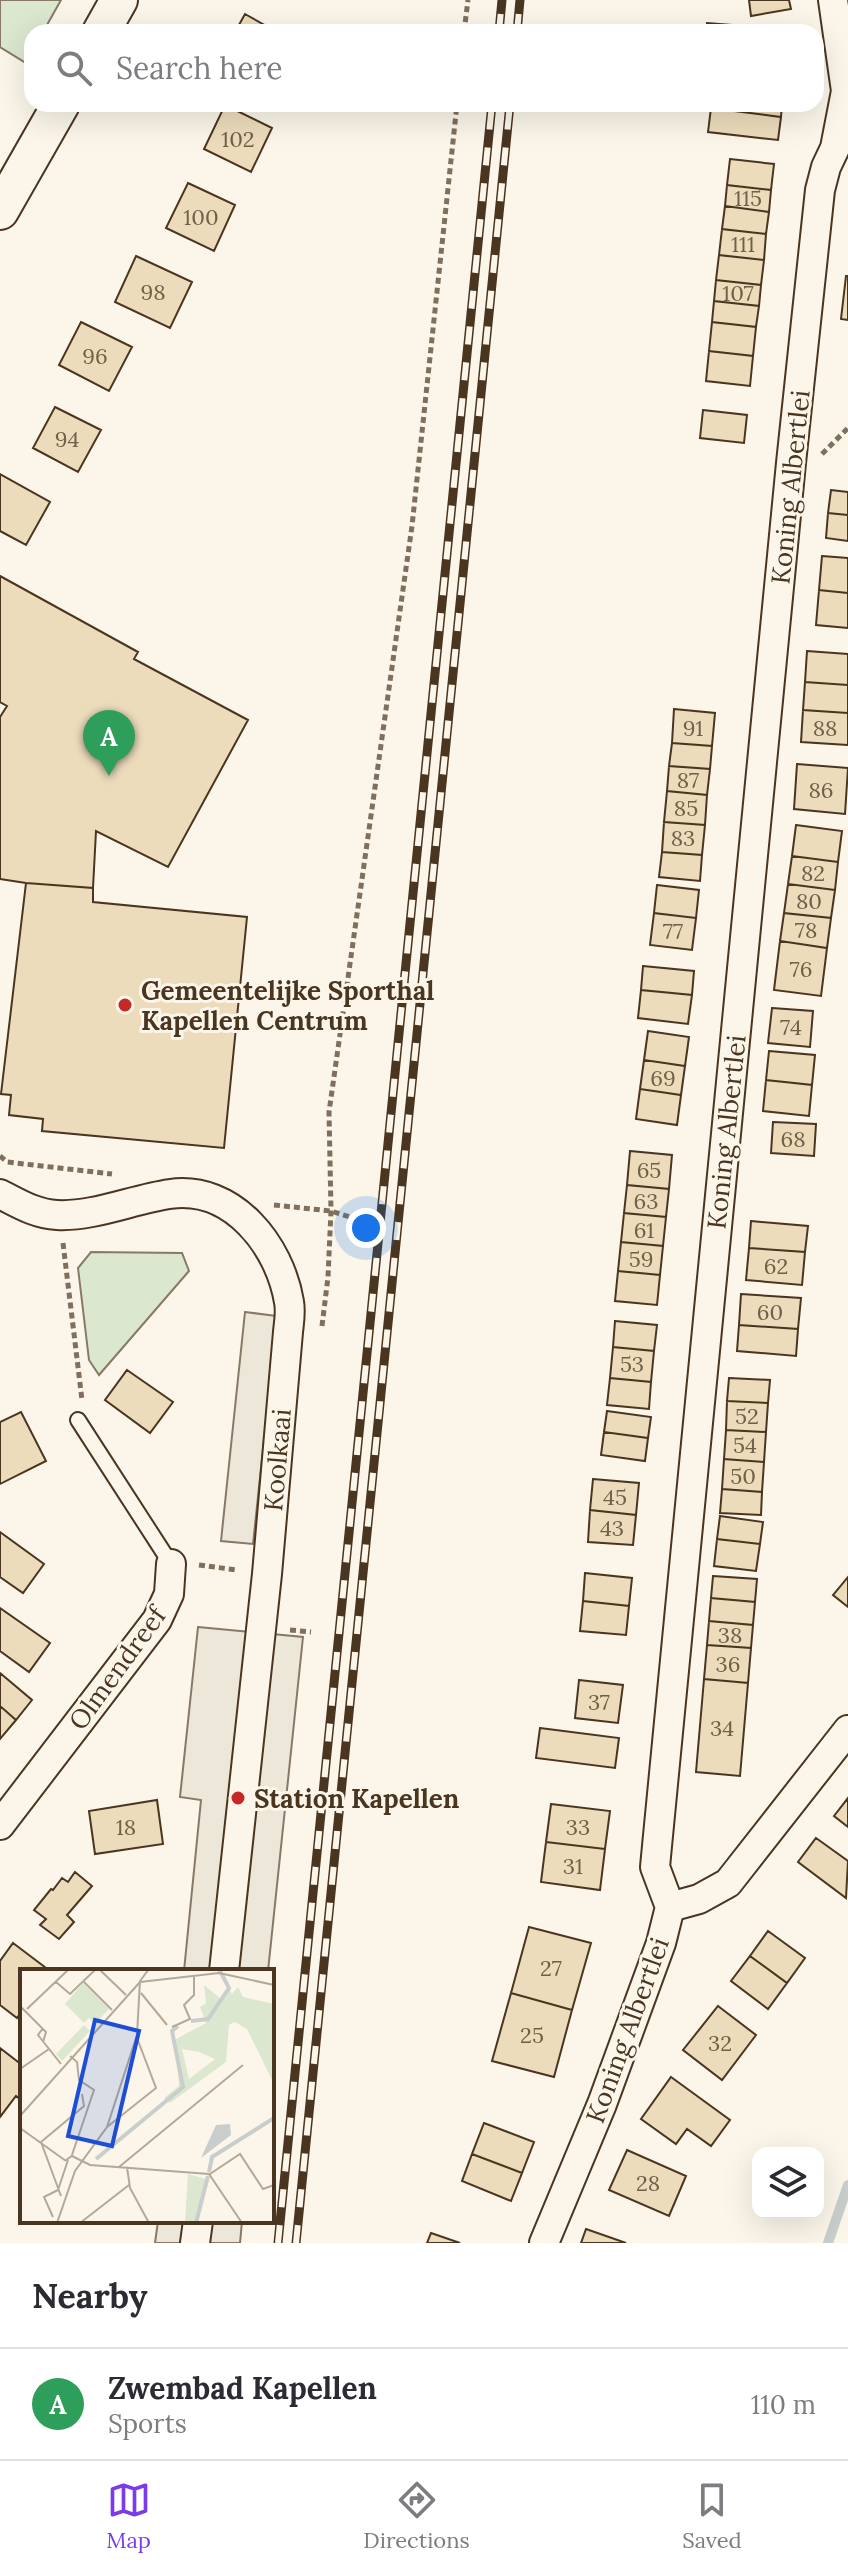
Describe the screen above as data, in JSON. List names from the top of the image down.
{
  "streets": {
    "street": ["Koning Albertlei", "Koolkaai", "Olmendreef"]
  },
  "places": ["Gemeentelijke Sporthal Kapellen Centrum", "Station Kapellen"],
  "house_numbers": [
    "102",
    "115",
    "100",
    "111",
    "98",
    "107",
    "96",
    "94",
    "91",
    "88",
    "87",
    "86",
    "85",
    "83",
    "82",
    "80",
    "78",
    "77",
    "76",
    "74",
    "69",
    "68",
    "65",
    "63",
    "61",
    "59",
    "62",
    "60",
    "53",
    "52",
    "54",
    "50",
    "45",
    "43",
    "38",
    "36",
    "37",
    "34",
    "18",
    "33",
    "31",
    "27",
    "25",
    "32",
    "28"
  ],
  "page": {
    "search": "Search here",
    "pins": "A",
    "heading": "Nearby",
    "list": [
      {
        "mark": "A",
        "name": "Zwembad Kapellen",
        "note": "Sports",
        "value": "110 m"
      }
    ],
    "nav": ["Map", "Directions", "Saved"]
  }
}
